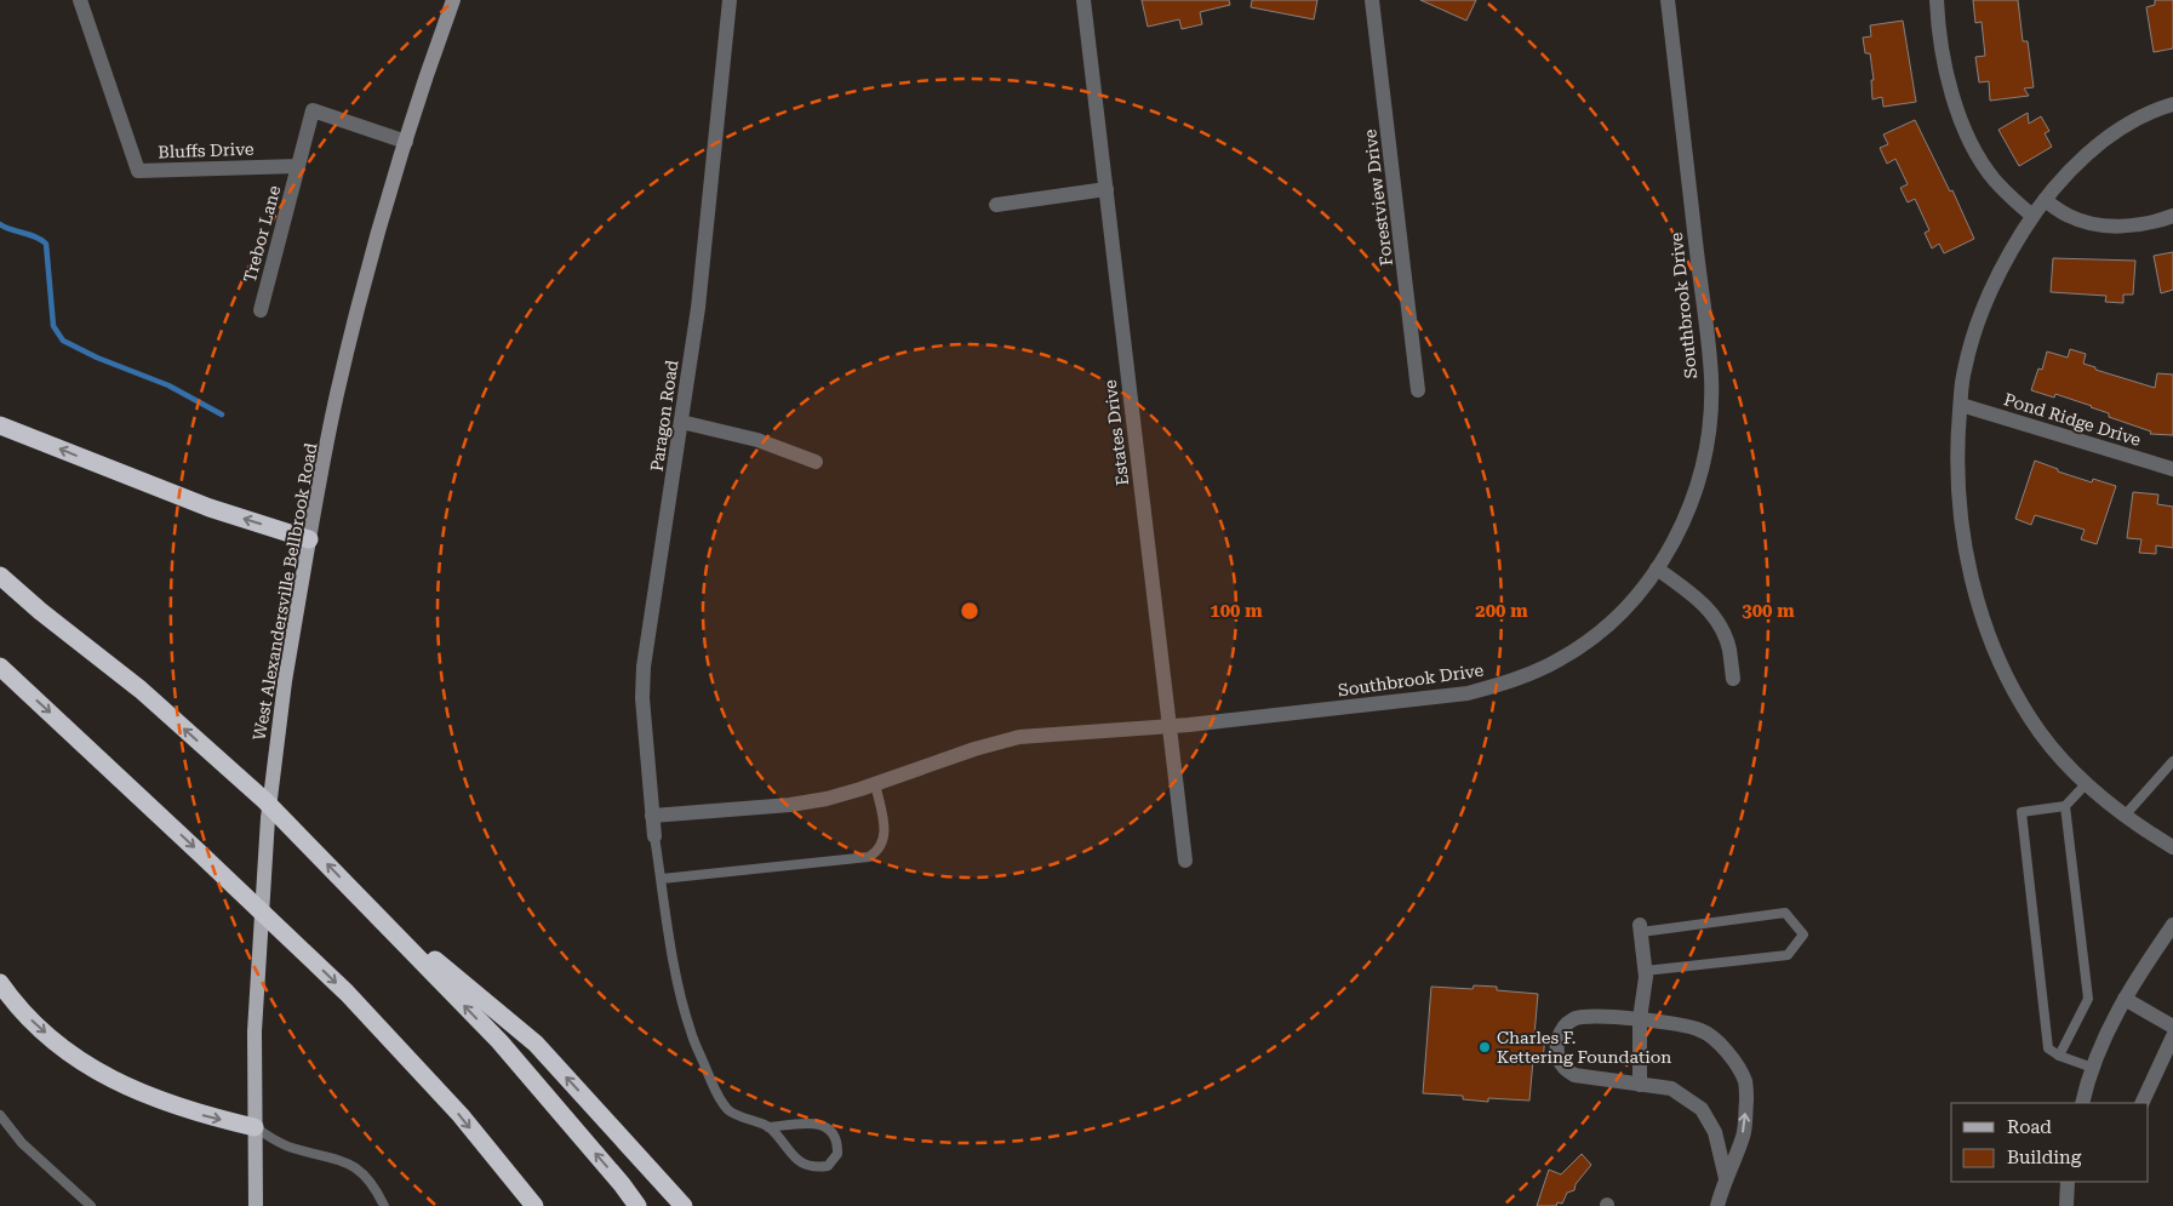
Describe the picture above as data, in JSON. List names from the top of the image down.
{
  "streets": {
    "main road": ["West Alexandersville Bellbrook Road"],
    "street": [
      "Bluffs Drive",
      "Forestview Drive",
      "Trebor Lane",
      "Southbrook Drive",
      "Paragon Road",
      "Pond Ridge Drive",
      "Estates Drive"
    ]
  },
  "crossings": [
    ["Bluffs Drive", "Trebor Lane"],
    ["Southbrook Drive", "Paragon Road"],
    ["Southbrook Drive", "Estates Drive"]
  ],
  "places": ["Charles F. Kettering Foundation"],
  "legend": ["Road", "Building"],
  "rings": ["100 m", "200 m", "300 m"]
}
